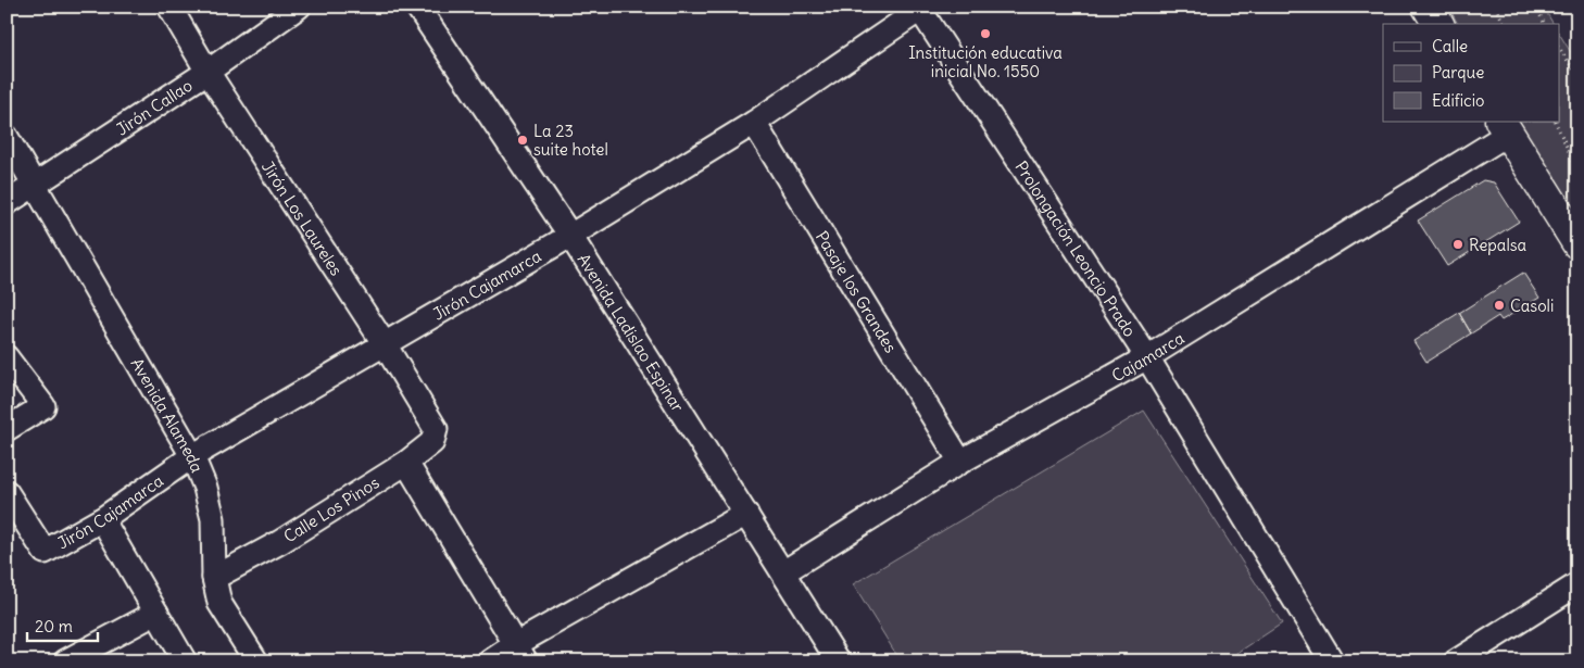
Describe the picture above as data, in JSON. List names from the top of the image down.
{
  "streets": {
    "street": [
      "Jirón Callao",
      "Jirón Los Laureles",
      "Prolongación Leoncio Prado",
      "Jirón Cajamarca",
      "Pasaje los Grandes",
      "Avenida Ladislao Espinar",
      "Cajamarca",
      "Avenida Alameda",
      "Calle Los Pinos"
    ]
  },
  "crossings": [
    ["Jirón Callao", "Jirón Los Laureles"],
    ["Jirón Callao", "Avenida Alameda"],
    ["Jirón Los Laureles", "Jirón Cajamarca"],
    ["Jirón Los Laureles", "Calle Los Pinos"],
    ["Prolongación Leoncio Prado", "Jirón Cajamarca"],
    ["Prolongación Leoncio Prado", "Cajamarca"],
    ["Jirón Cajamarca", "Pasaje los Grandes"],
    ["Jirón Cajamarca", "Avenida Ladislao Espinar"],
    ["Jirón Cajamarca", "Avenida Alameda"],
    ["Pasaje los Grandes", "Cajamarca"],
    ["Avenida Ladislao Espinar", "Cajamarca"],
    ["Avenida Alameda", "Calle Los Pinos"]
  ],
  "places": [
    "Institución educativa inicial No. 1550",
    "La 23 suite hotel",
    "Repalsa",
    "Casoli"
  ],
  "legend": ["Calle", "Parque", "Edificio"],
  "scale_bar": "20 m"
}
